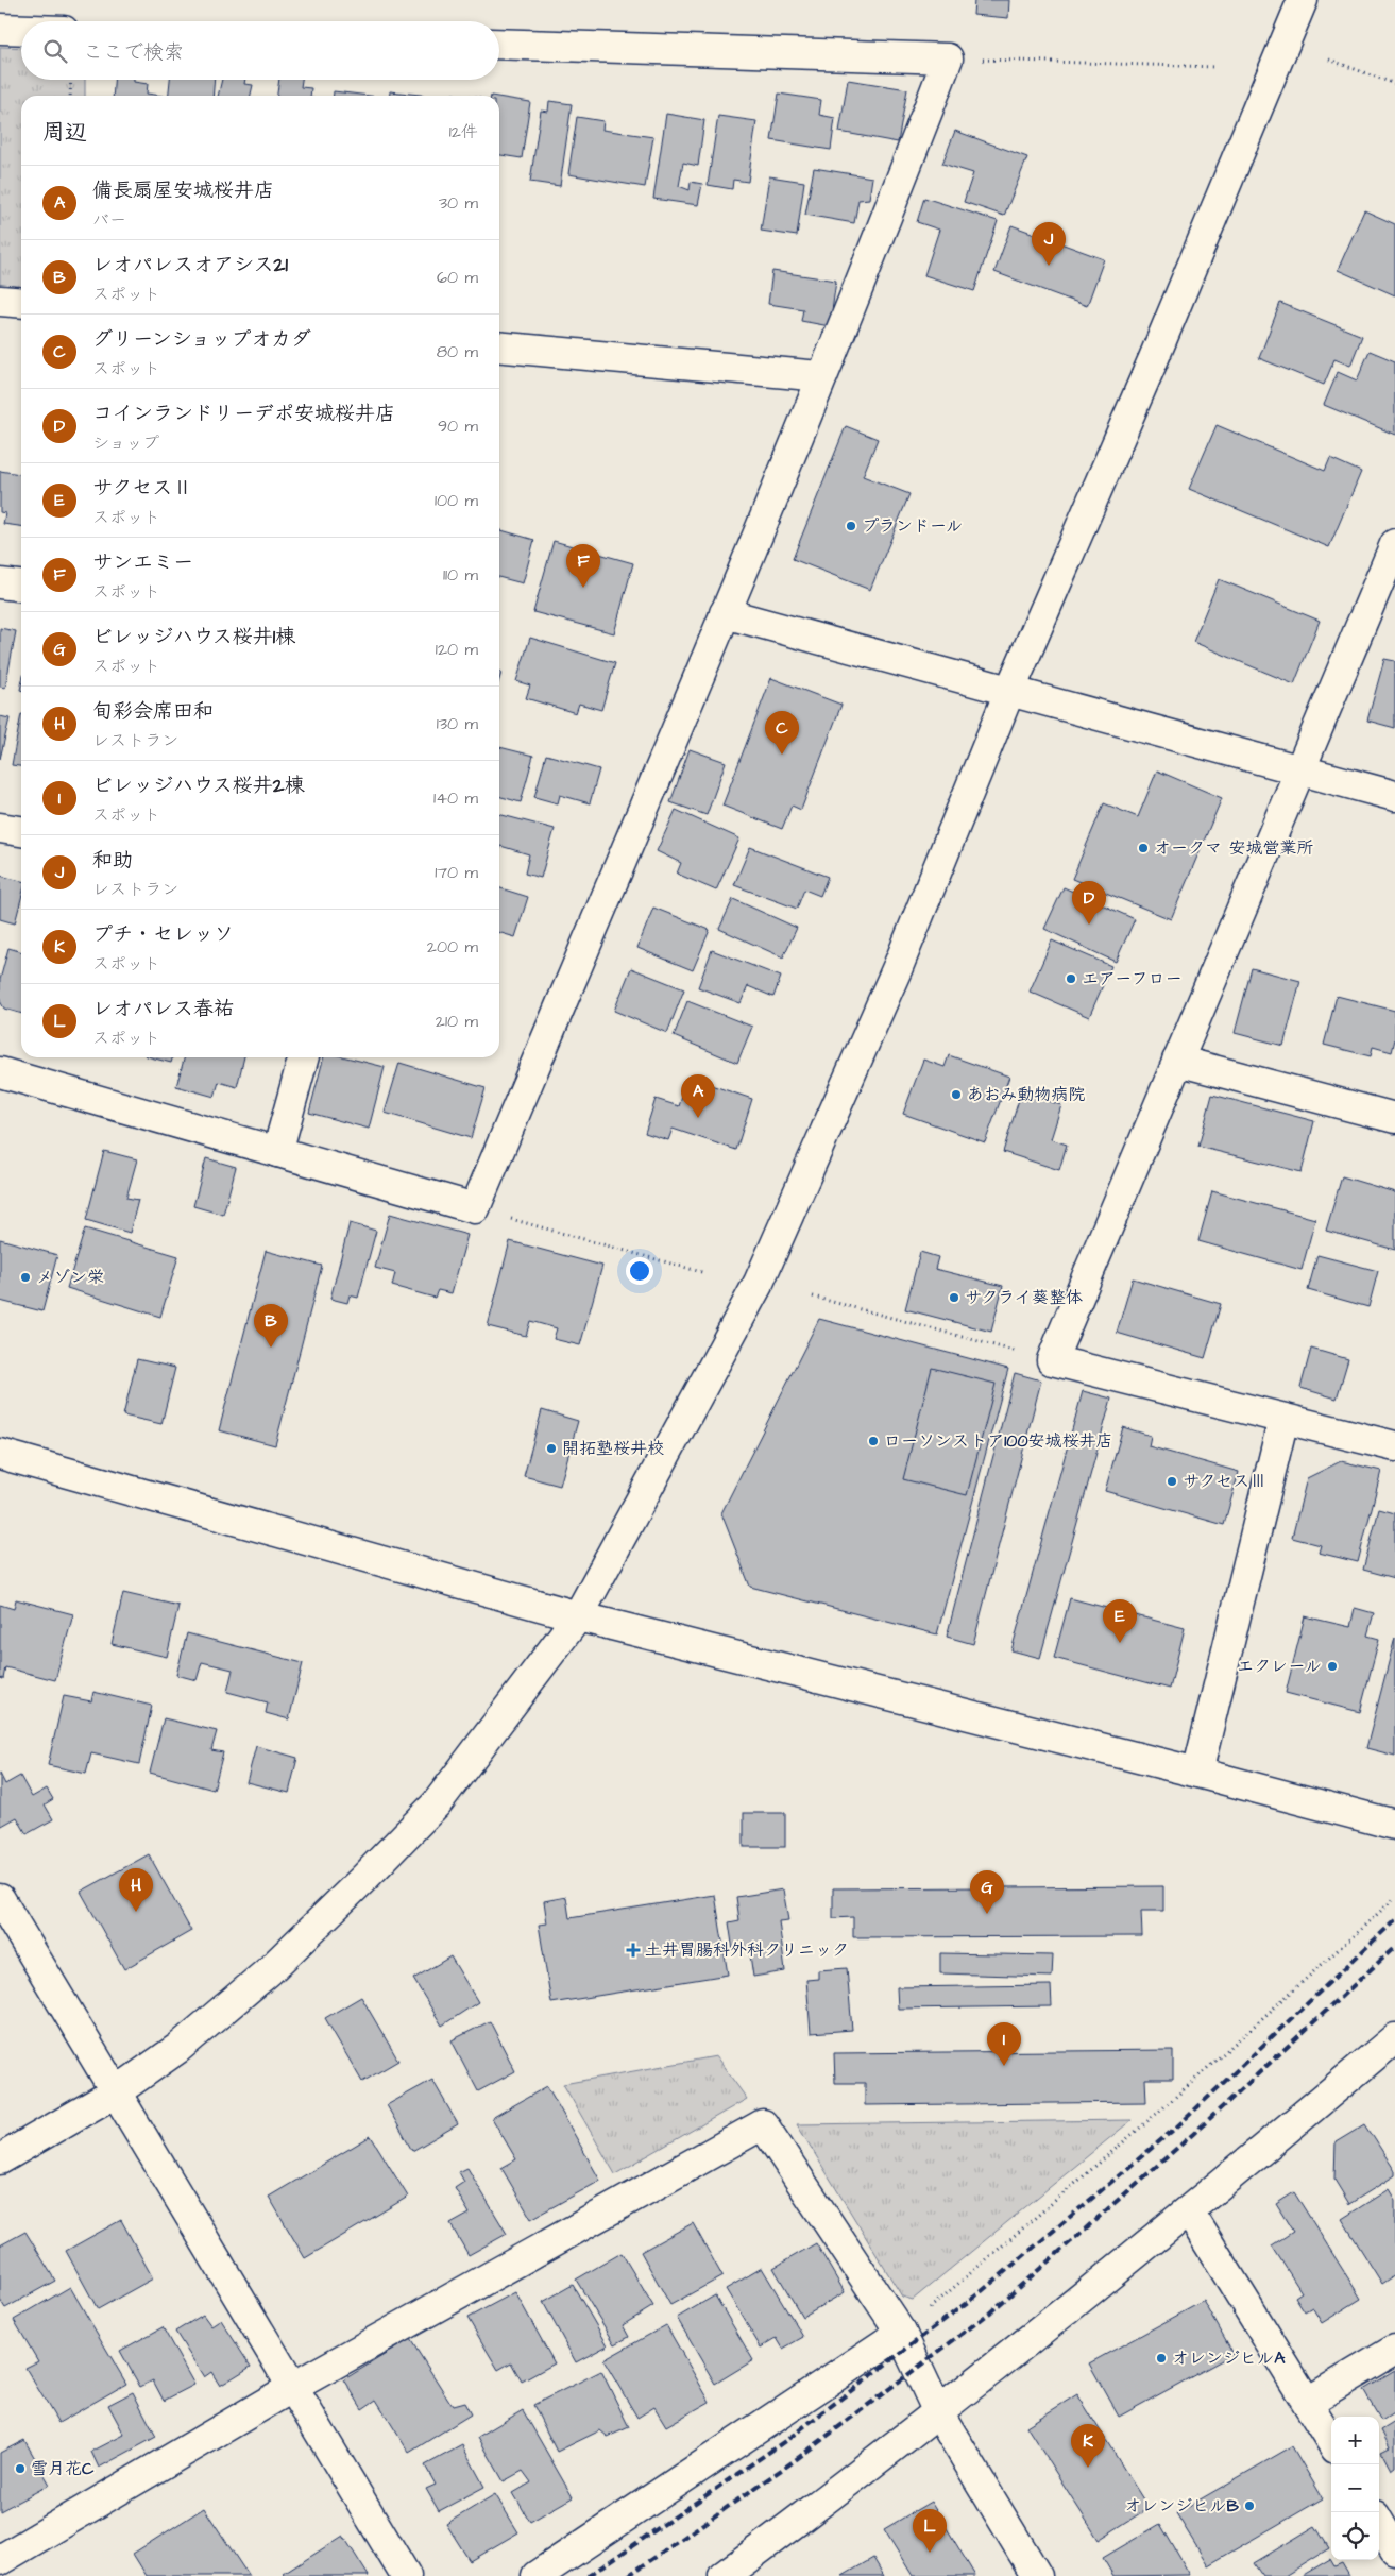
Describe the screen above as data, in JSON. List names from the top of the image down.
{
  "places": {
    "other": [
      "プランドール",
      "オークマ 安城営業所",
      "エアーフロー",
      "あおみ動物病院",
      "メゾン栄",
      "サクライ葵整体",
      "ローソンストア100安城桜井店",
      "開拓塾桜井校",
      "サクセスⅢ",
      "エクレール",
      "オレンジヒルA",
      "雪月花C",
      "オレンジヒルB"
    ],
    "health": ["土井胃腸科外科クリニック"]
  },
  "page": {
    "search": "ここで検索",
    "heading": ["周辺", "12件"],
    "list": [
      {
        "mark": "A",
        "name": "備長扇屋安城桜井店",
        "note": "バー",
        "value": "30 m"
      },
      {
        "mark": "B",
        "name": "レオパレスオアシス21",
        "note": "スポット",
        "value": "60 m"
      },
      {
        "mark": "C",
        "name": "グリーンショップオカダ",
        "note": "スポット",
        "value": "80 m"
      },
      {
        "mark": "D",
        "name": "コインランドリーデポ安城桜井店",
        "note": "ショップ",
        "value": "90 m"
      },
      {
        "mark": "E",
        "name": "サクセスⅡ",
        "note": "スポット",
        "value": "100 m"
      },
      {
        "mark": "F",
        "name": "サンエミー",
        "note": "スポット",
        "value": "110 m"
      },
      {
        "mark": "G",
        "name": "ビレッジハウス桜井1棟",
        "note": "スポット",
        "value": "120 m"
      },
      {
        "mark": "H",
        "name": "旬彩会席田和",
        "note": "レストラン",
        "value": "130 m"
      },
      {
        "mark": "I",
        "name": "ビレッジハウス桜井2棟",
        "note": "スポット",
        "value": "140 m"
      },
      {
        "mark": "J",
        "name": "和助",
        "note": "レストラン",
        "value": "170 m"
      },
      {
        "mark": "K",
        "name": "プチ・セレッソ",
        "note": "スポット",
        "value": "200 m"
      },
      {
        "mark": "L",
        "name": "レオパレス春祐",
        "note": "スポット",
        "value": "210 m"
      }
    ],
    "pins": [
      "J",
      "F",
      "C",
      "D",
      "A",
      "B",
      "E",
      "H",
      "G",
      "I",
      "K",
      "L"
    ],
    "map_buttons": ["+", "−"]
  }
}
